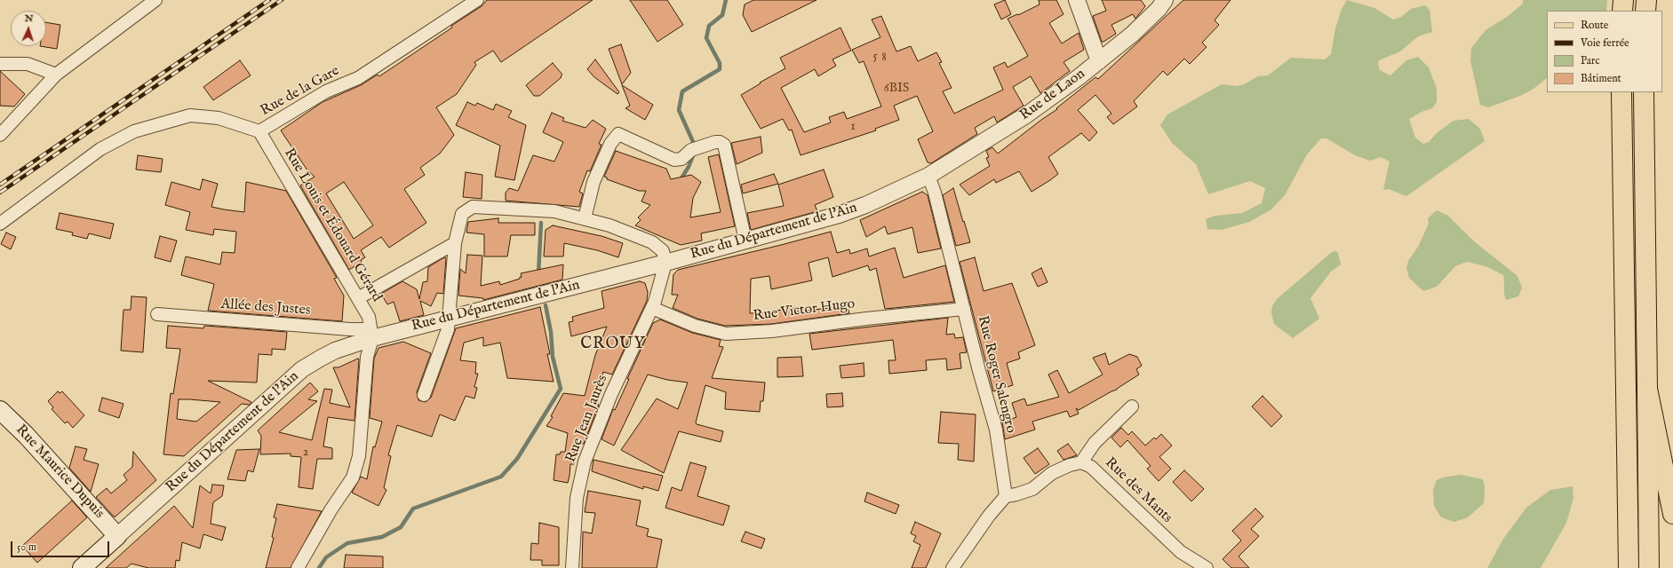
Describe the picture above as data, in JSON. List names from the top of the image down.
{
  "streets": {
    "main road": ["Rue Maurice Dupuis"],
    "street": [
      "Rue de la Gare",
      "Rue de Laon",
      "Rue Louis et Édouard Gérard",
      "Rue du Département de l'Ain",
      "Allée des Justes",
      "Rue Victor Hugo",
      "Rue Roger Salengro",
      "Rue Jean Jaurès",
      "Rue des Mants"
    ]
  },
  "crossings": [
    ["Rue de la Gare", "Rue Louis et Édouard Gérard"],
    ["Rue de Laon", "Rue du Département de l'Ain"],
    ["Rue de Laon", "Rue Roger Salengro"],
    ["Rue Louis et Édouard Gérard", "Rue du Département de l'Ain"],
    ["Rue Louis et Édouard Gérard", "Allée des Justes"],
    ["Rue du Département de l'Ain", "Allée des Justes"],
    ["Rue du Département de l'Ain", "Rue Roger Salengro"],
    ["Rue du Département de l'Ain", "Rue Jean Jaurès"],
    ["Rue du Département de l'Ain", "Rue Maurice Dupuis"],
    ["Rue Victor Hugo", "Rue Roger Salengro"],
    ["Rue Victor Hugo", "Rue Jean Jaurès"],
    ["Rue Roger Salengro", "Rue des Mants"]
  ],
  "districts": ["CROUY"],
  "house_numbers": [
    "5",
    "8",
    "6BIS",
    "1",
    "2"
  ],
  "legend": [
    "Route",
    "Voie ferrée",
    "Parc",
    "Bâtiment"
  ],
  "scale_bar": "50 m",
  "north": "top"
}
